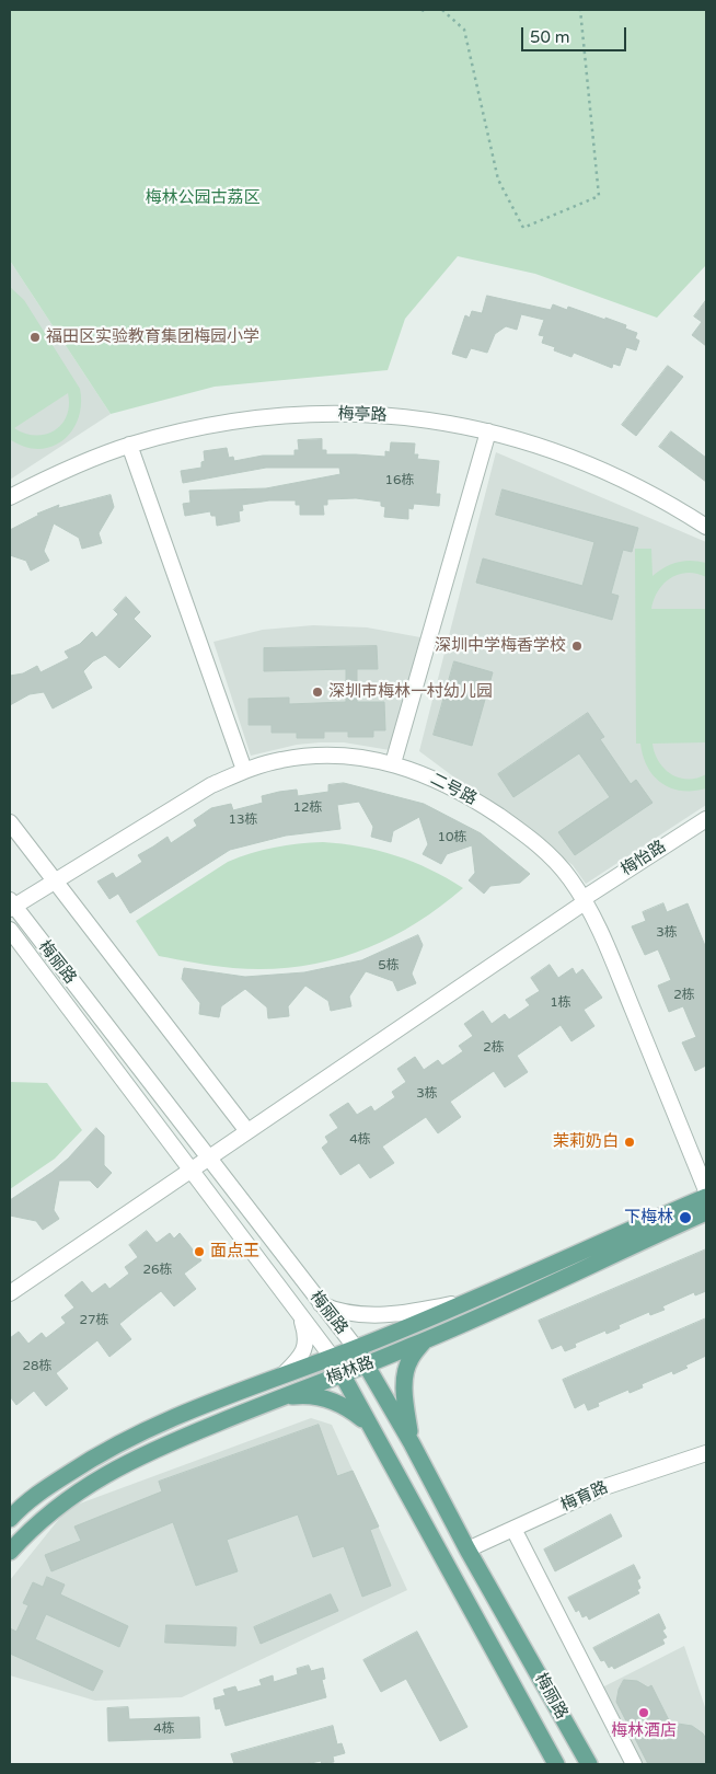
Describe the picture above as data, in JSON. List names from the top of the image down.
{
  "streets": {
    "main road": ["梅丽路", "梅林路"],
    "street": [
      "梅亭路",
      "二号路",
      "梅怡路",
      "梅育路"
    ]
  },
  "crossings": [
    ["二号路", "梅怡路"],
    ["二号路", "梅丽路"],
    ["梅怡路", "梅丽路"],
    ["梅丽路", "梅林路"],
    ["梅丽路", "梅育路"]
  ],
  "parks": ["梅林公园古荔区"],
  "places": [
    "福田区实验教育集团梅园小学",
    "深圳中学梅香学校",
    "深圳市梅林一村幼儿园",
    "茉莉奶白",
    "下梅林",
    "面点王",
    "梅林酒店"
  ],
  "house_numbers": [
    "16栋",
    "12栋",
    "13栋",
    "10栋",
    "3栋",
    "5栋",
    "2栋",
    "1栋",
    "2栋",
    "3栋",
    "4栋",
    "26栋",
    "27栋",
    "28栋",
    "4栋"
  ],
  "scale_bar": "50 m"
}
